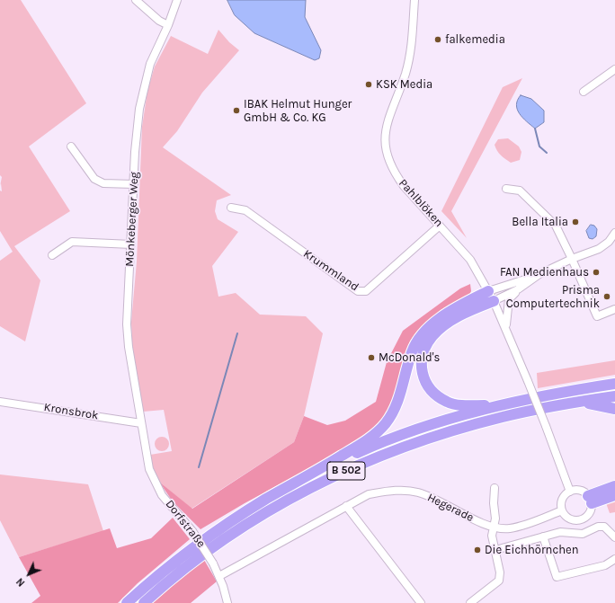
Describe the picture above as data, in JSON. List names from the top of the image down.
{
  "streets": {
    "highway": ["B 502"],
    "street": [
      "Pahlblöken",
      "Mönkeberger Weg",
      "Krummland",
      "Kronsbrok",
      "Hegerade",
      "Dorfstraße"
    ]
  },
  "crossings": [
    ["Pahlblöken", "Krummland"],
    ["Pahlblöken", "Hegerade"],
    ["Mönkeberger Weg", "Kronsbrok"],
    ["Mönkeberger Weg", "Dorfstraße"],
    ["Hegerade", "Dorfstraße"]
  ],
  "places": [
    "falkemedia",
    "KSK Media",
    "IBAK Helmut Hunger GmbH & Co. KG",
    "Bella Italia",
    "FAN Medienhaus",
    "Prisma Computertechnik",
    "McDonald's",
    "Die Eichhörnchen"
  ],
  "north": "bottom left"
}
